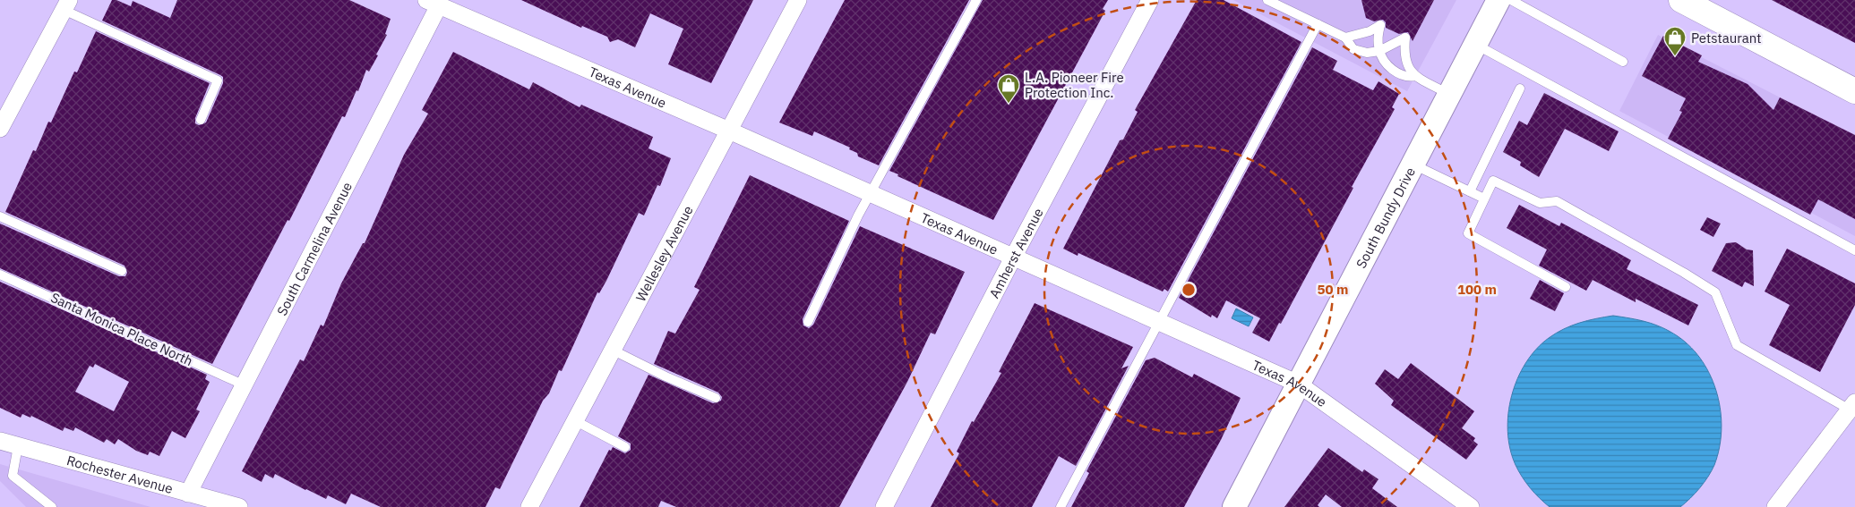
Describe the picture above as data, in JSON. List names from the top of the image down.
{
  "streets": {
    "main road": ["South Bundy Drive"],
    "street": [
      "Texas Avenue",
      "South Carmelina Avenue",
      "Amherst Avenue",
      "Wellesley Avenue",
      "Rochester Avenue"
    ],
    "lane": ["Santa Monica Place North"]
  },
  "crossings": [
    ["Texas Avenue", "South Bundy Drive"],
    ["Texas Avenue", "South Carmelina Avenue"],
    ["Texas Avenue", "Amherst Avenue"],
    ["Texas Avenue", "Wellesley Avenue"],
    ["South Carmelina Avenue", "Santa Monica Place North"],
    ["South Carmelina Avenue", "Rochester Avenue"]
  ],
  "places": {
    "shop": ["Petstaurant", "L.A. Pioneer Fire Protection Inc."]
  },
  "rings": ["50 m", "100 m"]
}
